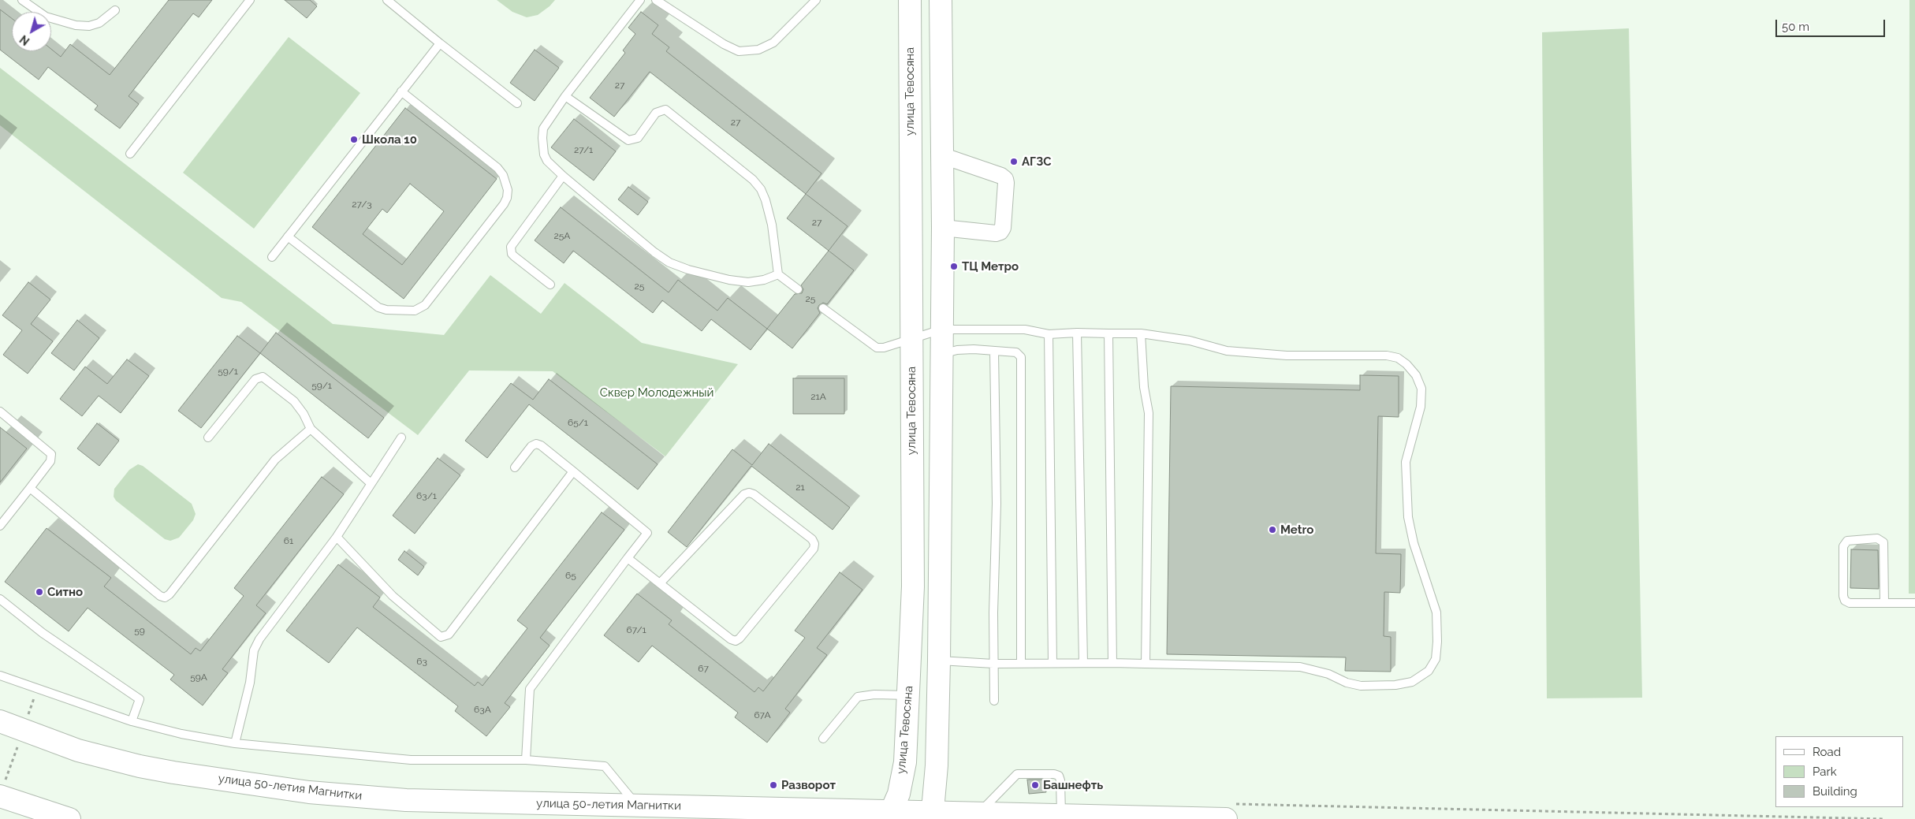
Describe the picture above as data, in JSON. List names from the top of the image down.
{
  "streets": {
    "street": ["улица Тевосяна", "улица 50-летия Магнитки"]
  },
  "crossings": [
    ["улица Тевосяна", "улица 50-летия Магнитки"]
  ],
  "parks": ["Сквер Молодежный"],
  "places": [
    "Школа 10",
    "АГЗС",
    "ТЦ Метро",
    "Metro",
    "Ситно",
    "Разворот",
    "Башнефть"
  ],
  "house_numbers": [
    "27",
    "27",
    "27/1",
    "27/3",
    "27",
    "25А",
    "25",
    "25",
    "59/1",
    "59/1",
    "21А",
    "65/1",
    "21",
    "63/1",
    "61",
    "65",
    "67/1",
    "59",
    "63",
    "67",
    "59А",
    "63А",
    "67А"
  ],
  "legend": ["Road", "Park", "Building"],
  "scale_bar": "50 m",
  "north": "bottom left"
}
